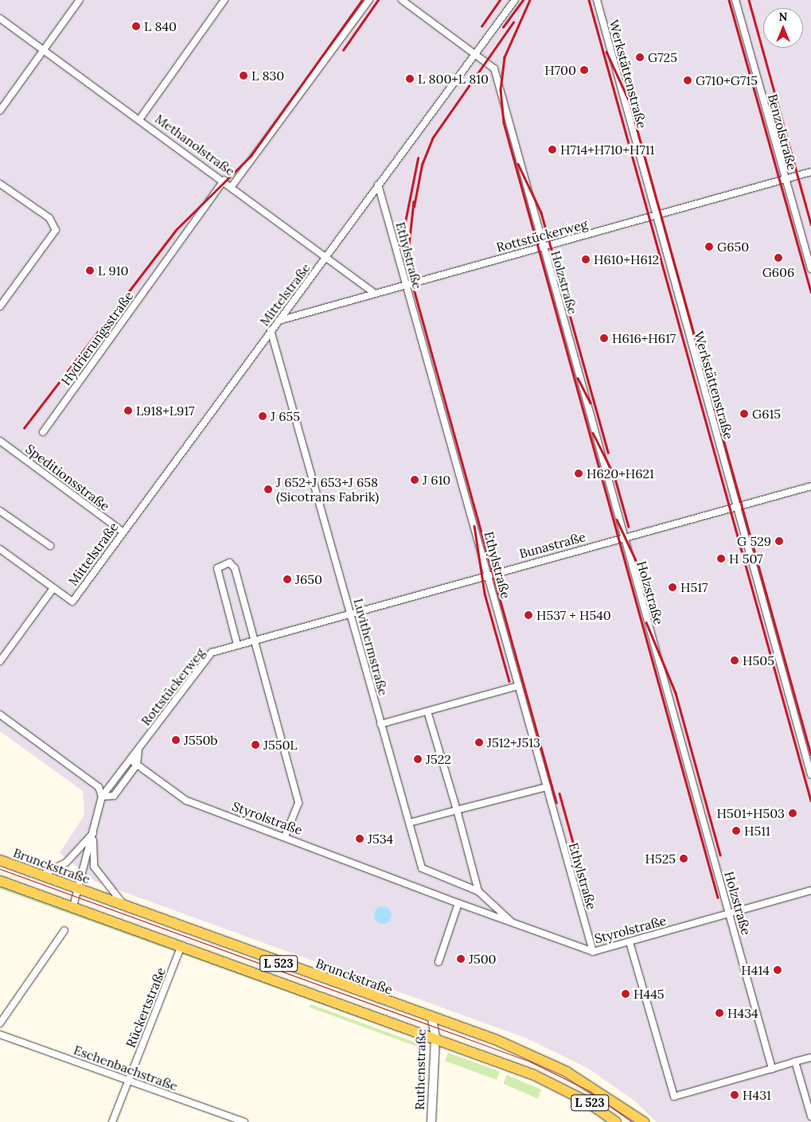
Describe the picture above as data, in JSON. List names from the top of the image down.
{
  "streets": {
    "main road": ["Brunckstraße", "L 523"],
    "street": [
      "Werkstättenstraße",
      "Benzolstraße",
      "Methanolstraße",
      "Rottstückerweg",
      "Ethylstraße",
      "Holzstraße",
      "Mittelstraße",
      "Hydrierungsstraße",
      "Speditionsstraße",
      "Bunastraße",
      "Luvithermstraße",
      "Styrolstraße",
      "Rückertstraße",
      "Eschenbachstraße",
      "Ruthenstraße"
    ]
  },
  "crossings": [
    ["Werkstättenstraße", "Rottstückerweg"],
    ["Werkstättenstraße", "Bunastraße"],
    ["Benzolstraße", "Rottstückerweg"],
    ["Methanolstraße", "Rottstückerweg"],
    ["Methanolstraße", "Mittelstraße"],
    ["Methanolstraße", "Hydrierungsstraße"],
    ["Rottstückerweg", "Ethylstraße"],
    ["Rottstückerweg", "Holzstraße"],
    ["Rottstückerweg", "Mittelstraße"],
    ["Rottstückerweg", "Bunastraße"],
    ["Rottstückerweg", "Styrolstraße"],
    ["Rottstückerweg", "Brunckstraße"],
    ["Rottstückerweg", "L 523"],
    ["Ethylstraße", "Mittelstraße"],
    ["Ethylstraße", "Bunastraße"],
    ["Ethylstraße", "Styrolstraße"],
    ["Holzstraße", "Mittelstraße"],
    ["Holzstraße", "Bunastraße"],
    ["Holzstraße", "Styrolstraße"],
    ["Mittelstraße", "Speditionsstraße"],
    ["Mittelstraße", "Luvithermstraße"],
    ["Bunastraße", "Luvithermstraße"],
    ["Luvithermstraße", "Styrolstraße"],
    ["Brunckstraße", "Ruthenstraße"],
    ["L 523", "Rückertstraße"],
    ["L 523", "Ruthenstraße"],
    ["Rückertstraße", "Eschenbachstraße"]
  ],
  "places": [
    "L 840",
    "G725",
    "H700",
    "L 830",
    "L 800+L 810",
    "G710+G715",
    "H714+H710+H711",
    "G650",
    "G606",
    "H610+H612",
    "L 910",
    "H616+H617",
    "L918+L917",
    "G615",
    "J 655",
    "H620+H621",
    "J 610",
    "J 652+J 653+J 658 (Sicotrans Fabrik)",
    "G 529",
    "H 507",
    "J650",
    "H517",
    "H537 + H540",
    "H505",
    "J550b",
    "J512+J513",
    "J550L",
    "J522",
    "H501+H503",
    "H511",
    "J534",
    "H525",
    "J500",
    "H414",
    "H445",
    "H434",
    "H431"
  ],
  "north": "top"
}
